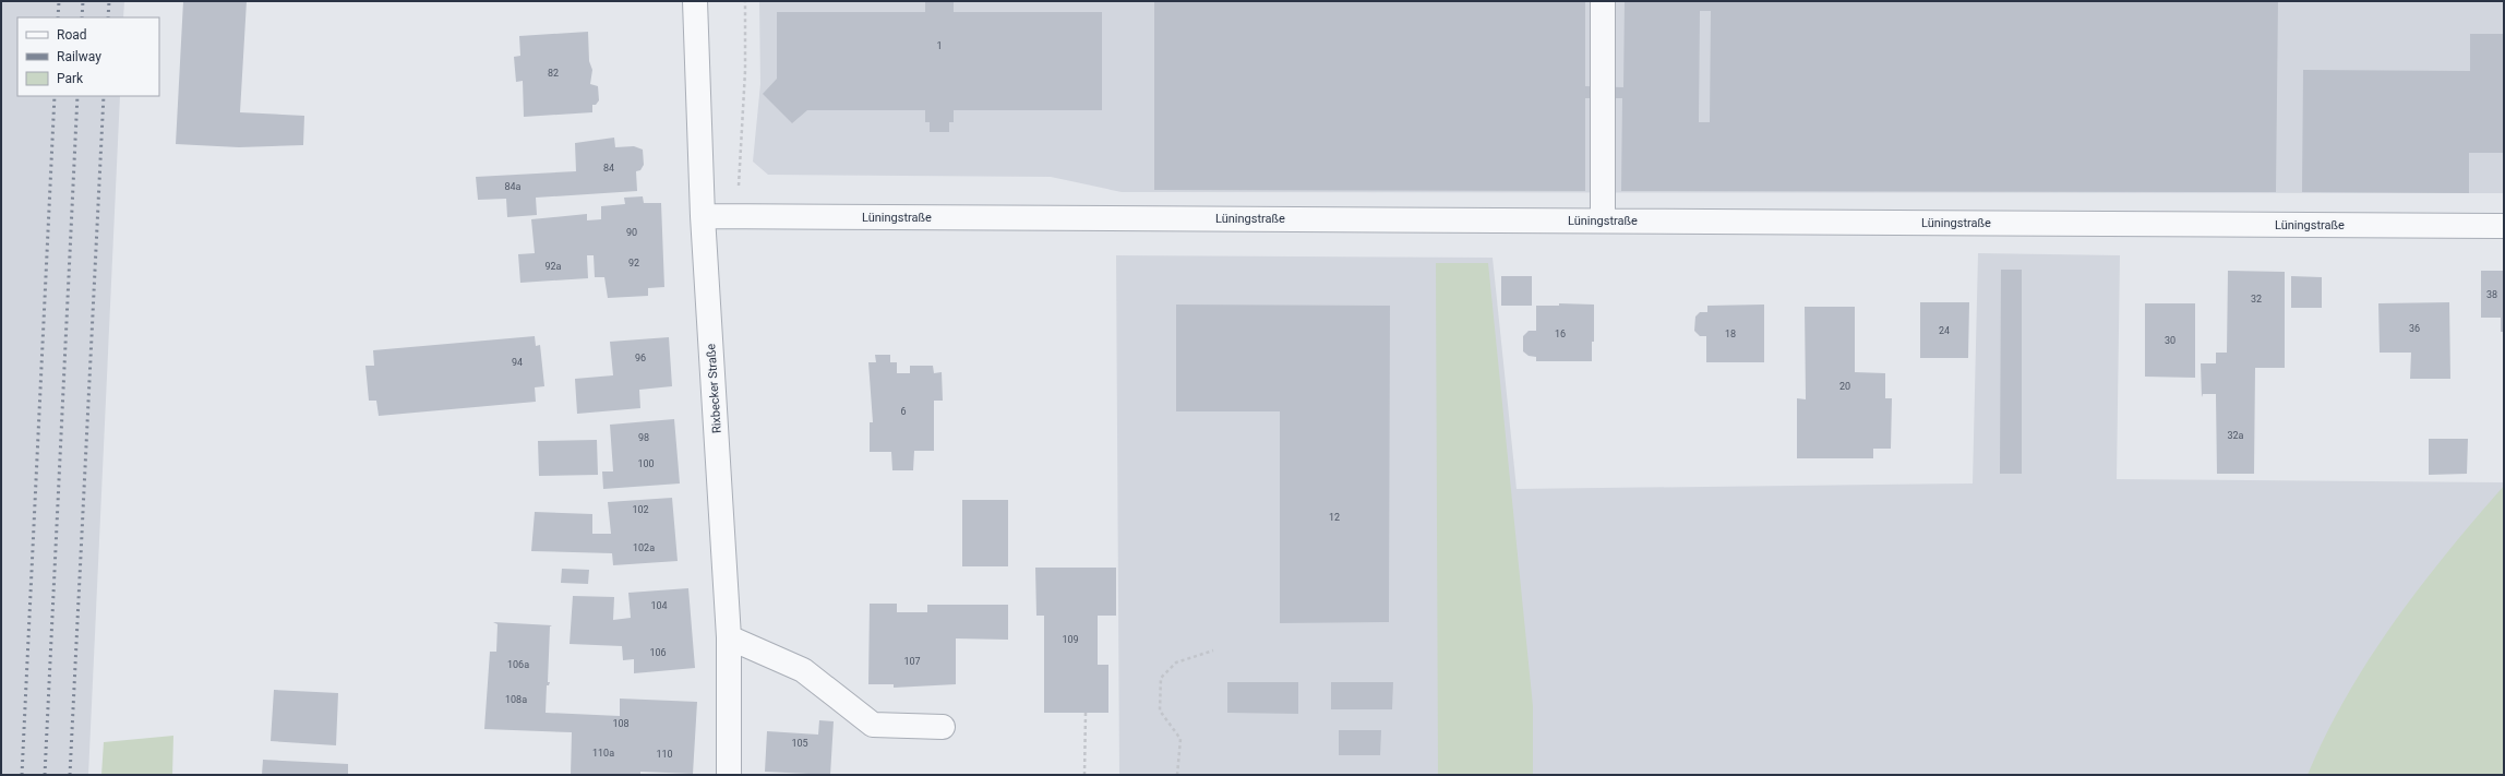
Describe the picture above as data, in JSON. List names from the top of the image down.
{
  "streets": {
    "street": ["Lüningstraße", "Rixbecker Straße"]
  },
  "crossings": [
    ["Lüningstraße", "Rixbecker Straße"]
  ],
  "house_numbers": [
    "1",
    "82",
    "84",
    "84a",
    "90",
    "92",
    "92a",
    "38",
    "32",
    "36",
    "24",
    "16",
    "18",
    "30",
    "96",
    "94",
    "20",
    "6",
    "32a",
    "98",
    "100",
    "102",
    "12",
    "102a",
    "104",
    "109",
    "106",
    "107",
    "106a",
    "108a",
    "108",
    "105",
    "110a",
    "110"
  ],
  "legend": ["Road", "Railway", "Park"]
}
